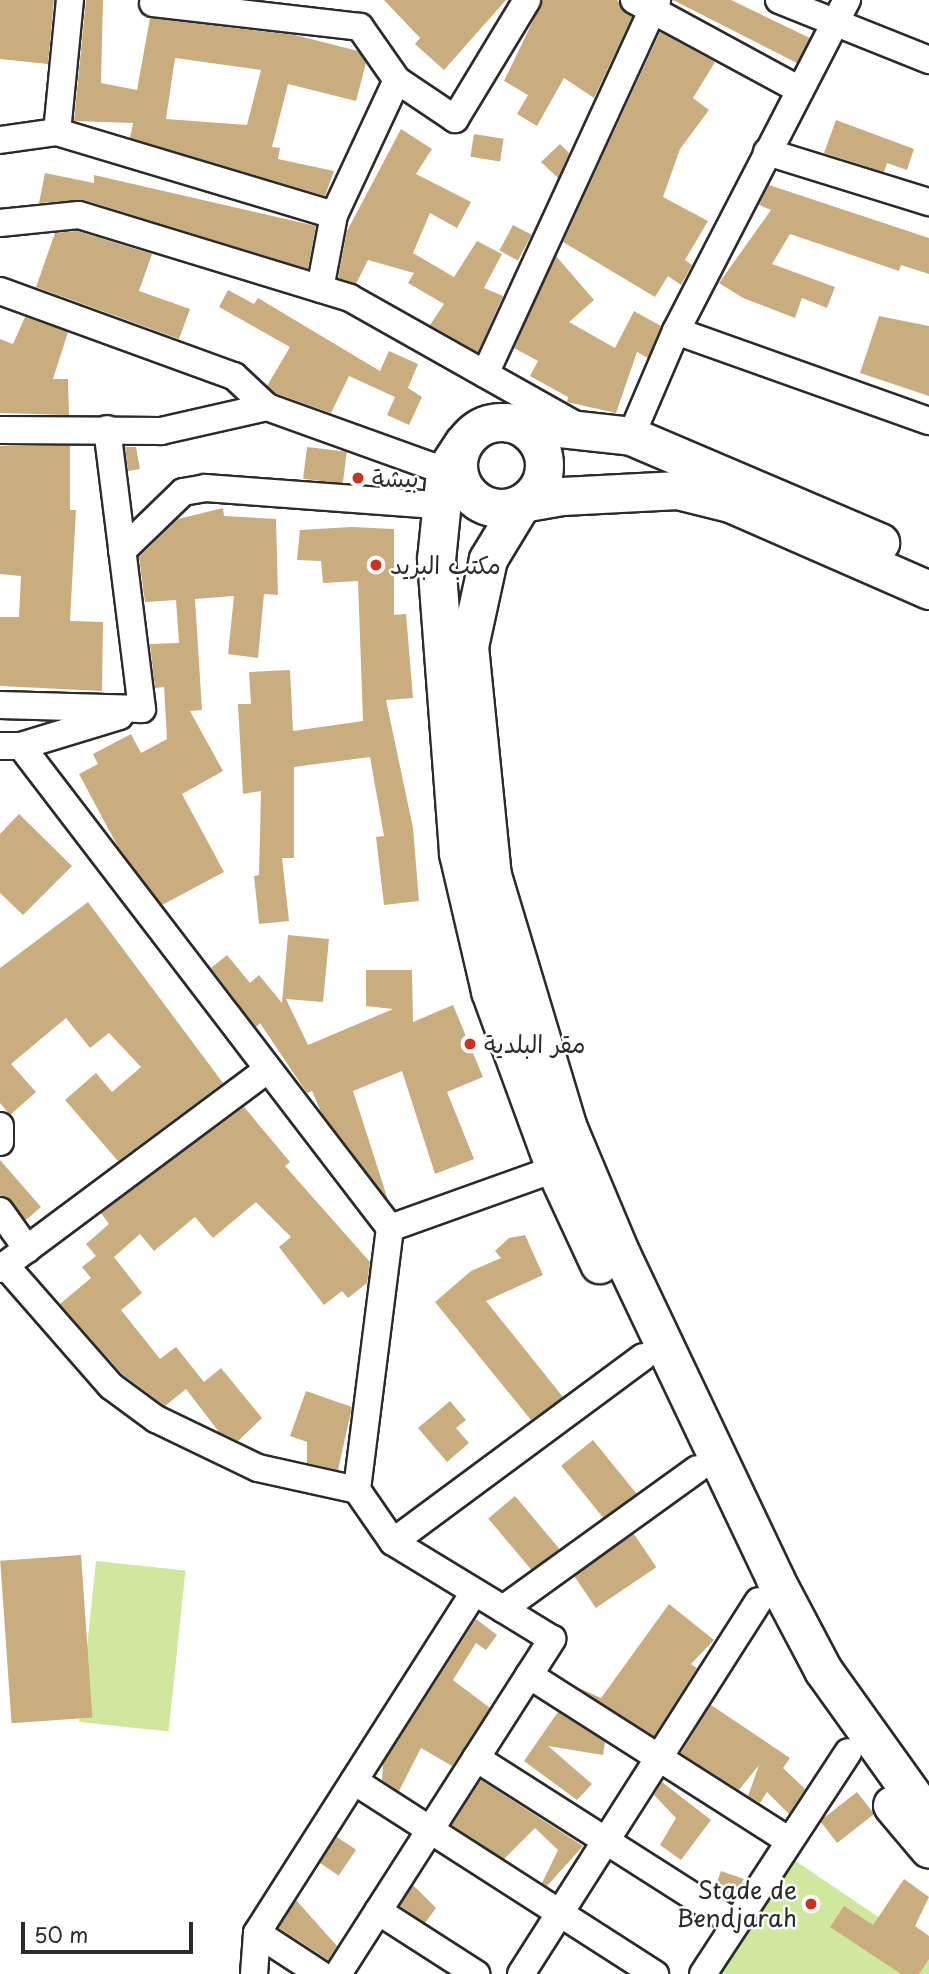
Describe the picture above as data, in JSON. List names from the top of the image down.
{
  "places": [
    "بيشة",
    "مكتب البريد",
    "مقر البلدية",
    "Stade de Bendjarah"
  ],
  "scale_bar": "50 m"
}
